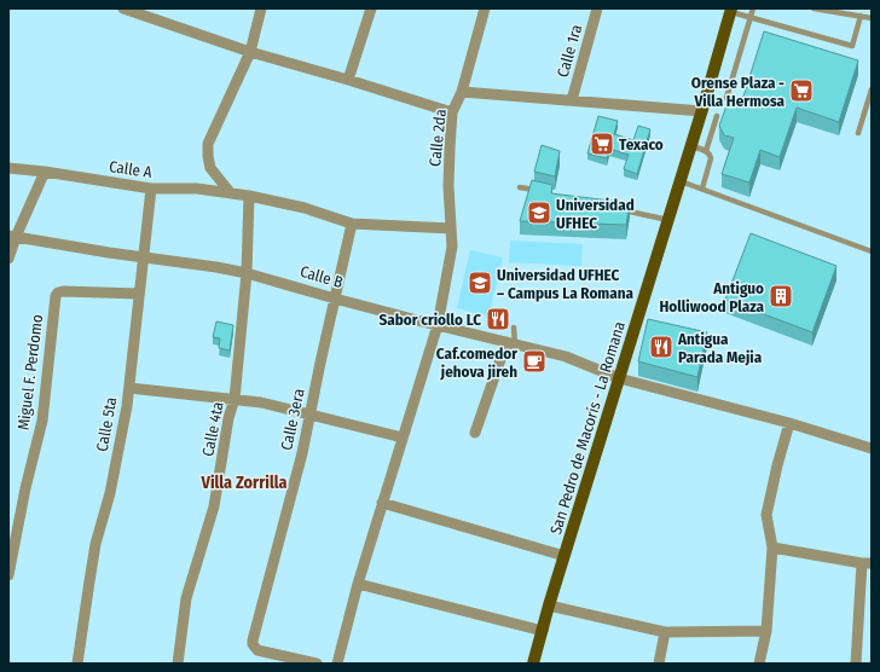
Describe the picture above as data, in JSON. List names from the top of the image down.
{
  "streets": {
    "main road": ["San Pedro de Macorís - La Romana"],
    "street": [
      "Calle 1ra",
      "Calle 2da",
      "Calle A",
      "Calle B",
      "Miguel F. Perdomo",
      "Calle 3era",
      "Calle 5ta",
      "Calle 4ta"
    ]
  },
  "crossings": [
    ["Calle 2da", "Calle A"],
    ["Calle 2da", "Calle B"],
    ["Calle A", "Calle 3era"],
    ["Calle A", "Calle 5ta"],
    ["Calle A", "Calle 4ta"],
    ["Calle B", "Calle 3era"],
    ["Calle B", "Calle 5ta"],
    ["Calle B", "San Pedro de Macorís - La Romana"],
    ["Calle B", "Calle 4ta"],
    ["Miguel F. Perdomo", "Calle 5ta"]
  ],
  "districts": ["Villa Zorrilla"],
  "places": {
    "supermarket": ["Orense Plaza - Villa Hermosa", "Texaco"],
    "school or university": ["Universidad UFHEC", "Universidad UFHEC – Campus La Romana"],
    "building": ["Antiguo Holliwood Plaza"],
    "restaurant": ["Sabor criollo LC", "Antigua Parada Mejia"],
    "cafe": ["Caf.comedor jehova jireh"]
  }
}
